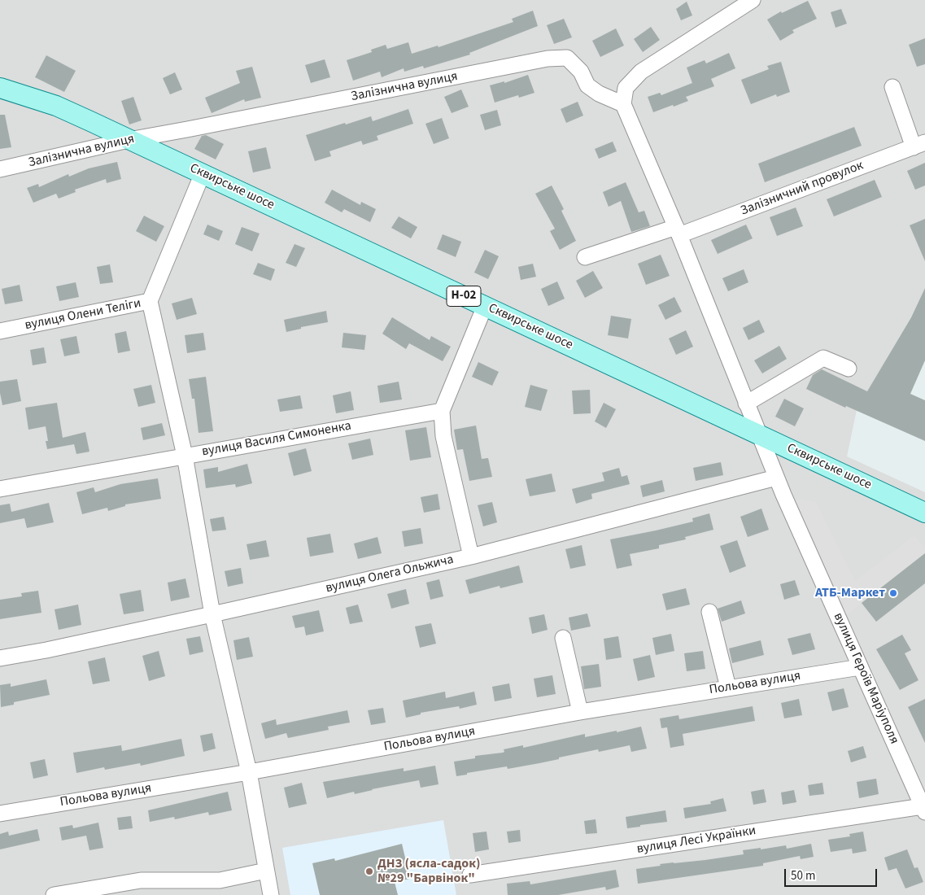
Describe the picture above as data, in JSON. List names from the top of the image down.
{
  "streets": {
    "main road": ["Сквирське шосе", "Н-02"],
    "street": [
      "Залізнична вулиця",
      "Залізничний провулок",
      "вулиця Олени Теліги",
      "вулиця Василя Симоненка",
      "вулиця Олега Ольжича",
      "вулиця Героїв Маріуполя",
      "Польова вулиця",
      "вулиця Лесі Українки"
    ]
  },
  "crossings": [
    ["Залізнична вулиця", "Сквирське шосе"],
    ["Сквирське шосе", "вулиця Олени Теліги"],
    ["Сквирське шосе", "вулиця Героїв Маріуполя"],
    ["вулиця Олега Ольжича", "вулиця Героїв Маріуполя"],
    ["вулиця Героїв Маріуполя", "Польова вулиця"],
    ["вулиця Героїв Маріуполя", "вулиця Лесі Українки"]
  ],
  "places": ["АТБ-Маркет", "ДНЗ (ясла-садок) №29 \"Барвінок\""],
  "scale_bar": "50 m"
}
